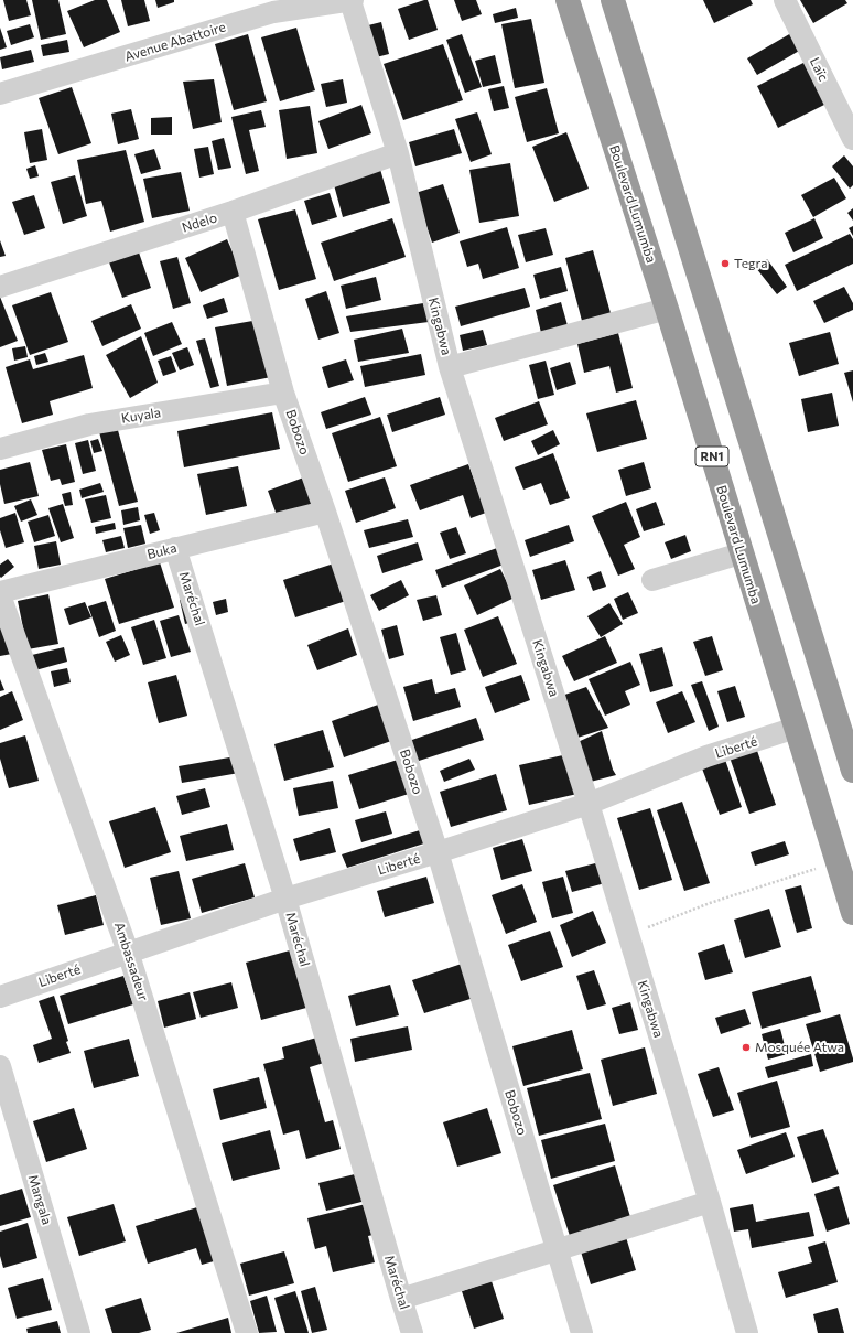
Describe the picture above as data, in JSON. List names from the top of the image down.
{
  "streets": {
    "highway": ["Boulevard Lumumba", "RN1"],
    "street": [
      "Avenue Abattoire",
      "Laïc",
      "Ndelo",
      "Kingabwa",
      "Kuyala",
      "Bobozo",
      "Buka",
      "Maréchal",
      "Liberté",
      "Ambassadeur",
      "Mangala"
    ]
  },
  "crossings": [
    ["Avenue Abattoire", "Kingabwa"],
    ["Boulevard Lumumba", "Liberté"],
    ["Ndelo", "Kingabwa"],
    ["Ndelo", "Bobozo"],
    ["Kingabwa", "Liberté"],
    ["Kuyala", "Bobozo"],
    ["Bobozo", "Buka"],
    ["Bobozo", "Liberté"],
    ["Buka", "Maréchal"],
    ["Maréchal", "Liberté"],
    ["Liberté", "Ambassadeur"]
  ],
  "places": ["Tegra", "Mosquée Atwa"]
}
